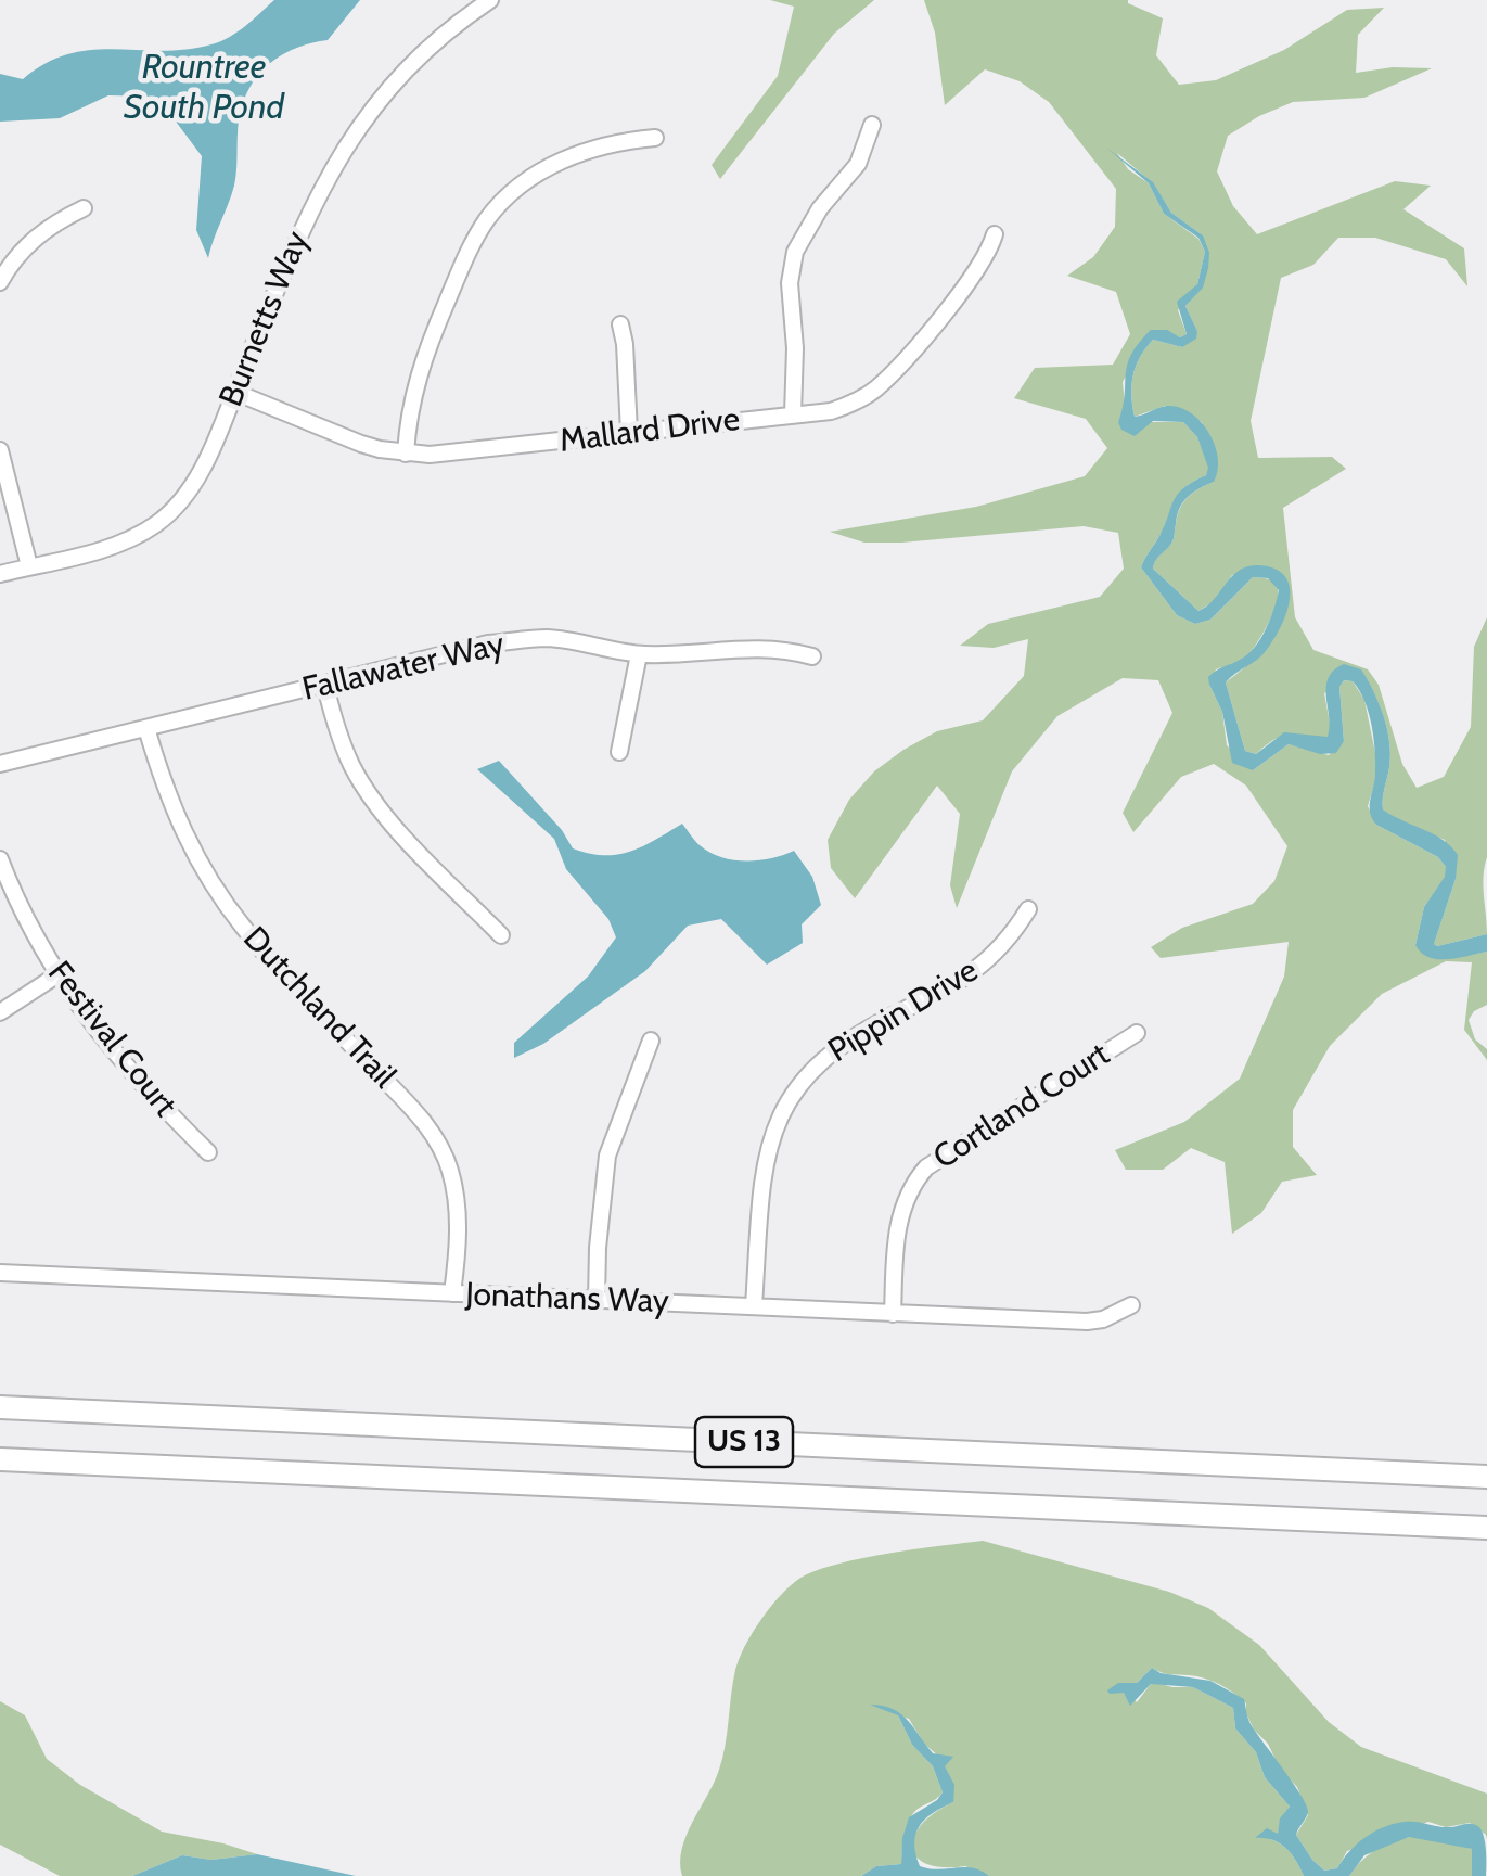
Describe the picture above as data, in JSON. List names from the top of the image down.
{
  "streets": {
    "highway": ["US 13"],
    "street": [
      "Burnetts Way",
      "Mallard Drive",
      "Fallawater Way",
      "Dutchland Trail",
      "Pippin Drive",
      "Festival Court",
      "Cortland Court",
      "Jonathans Way"
    ]
  },
  "crossings": [
    ["Burnetts Way", "Mallard Drive"],
    ["Fallawater Way", "Dutchland Trail"],
    ["Dutchland Trail", "Jonathans Way"],
    ["Pippin Drive", "Jonathans Way"],
    ["Cortland Court", "Jonathans Way"]
  ],
  "water": ["Rountree South Pond"]
}
